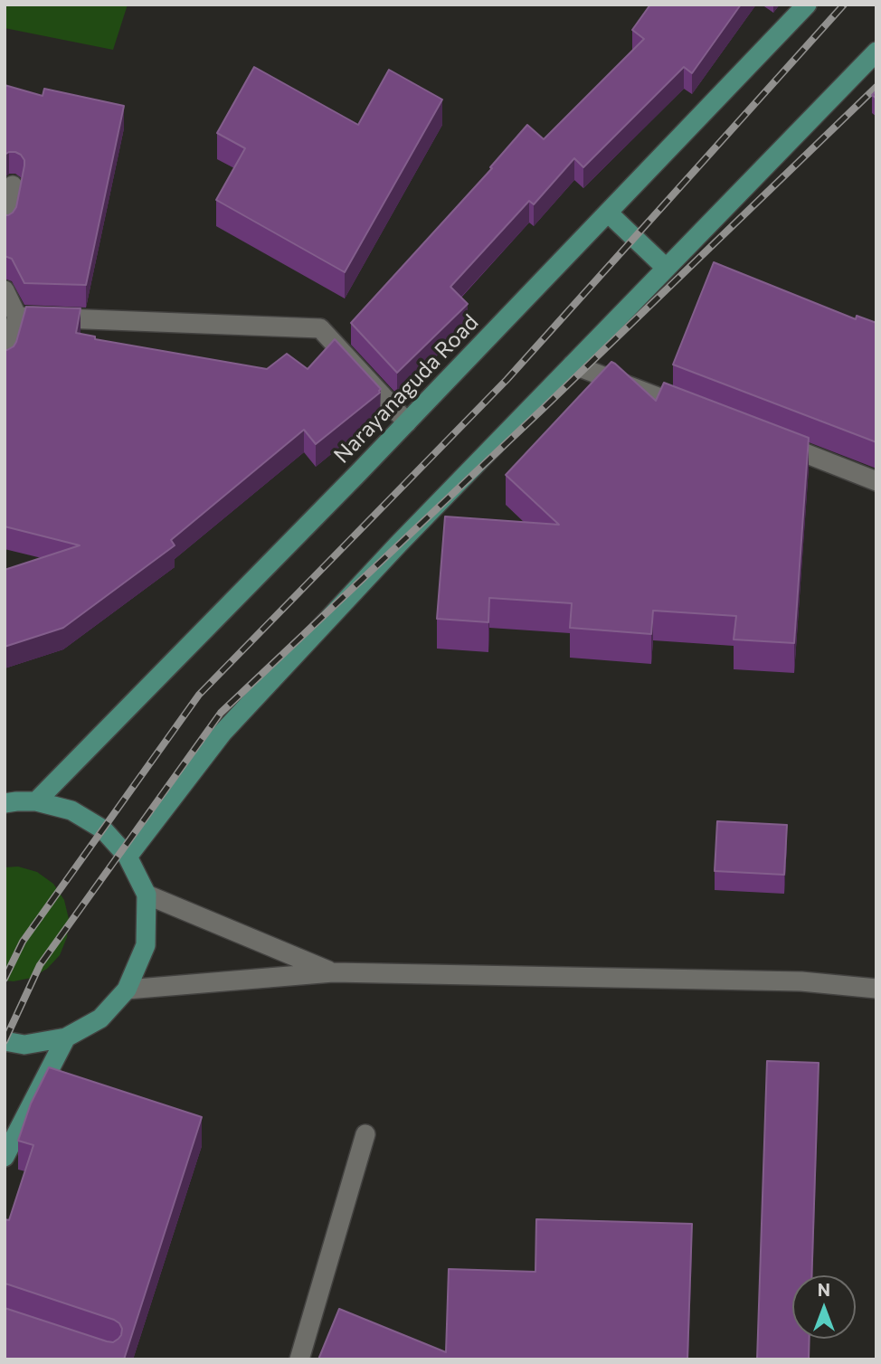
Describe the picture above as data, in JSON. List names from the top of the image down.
{
  "streets": {
    "main road": ["Narayanaguda Road"]
  },
  "north": "top"
}
